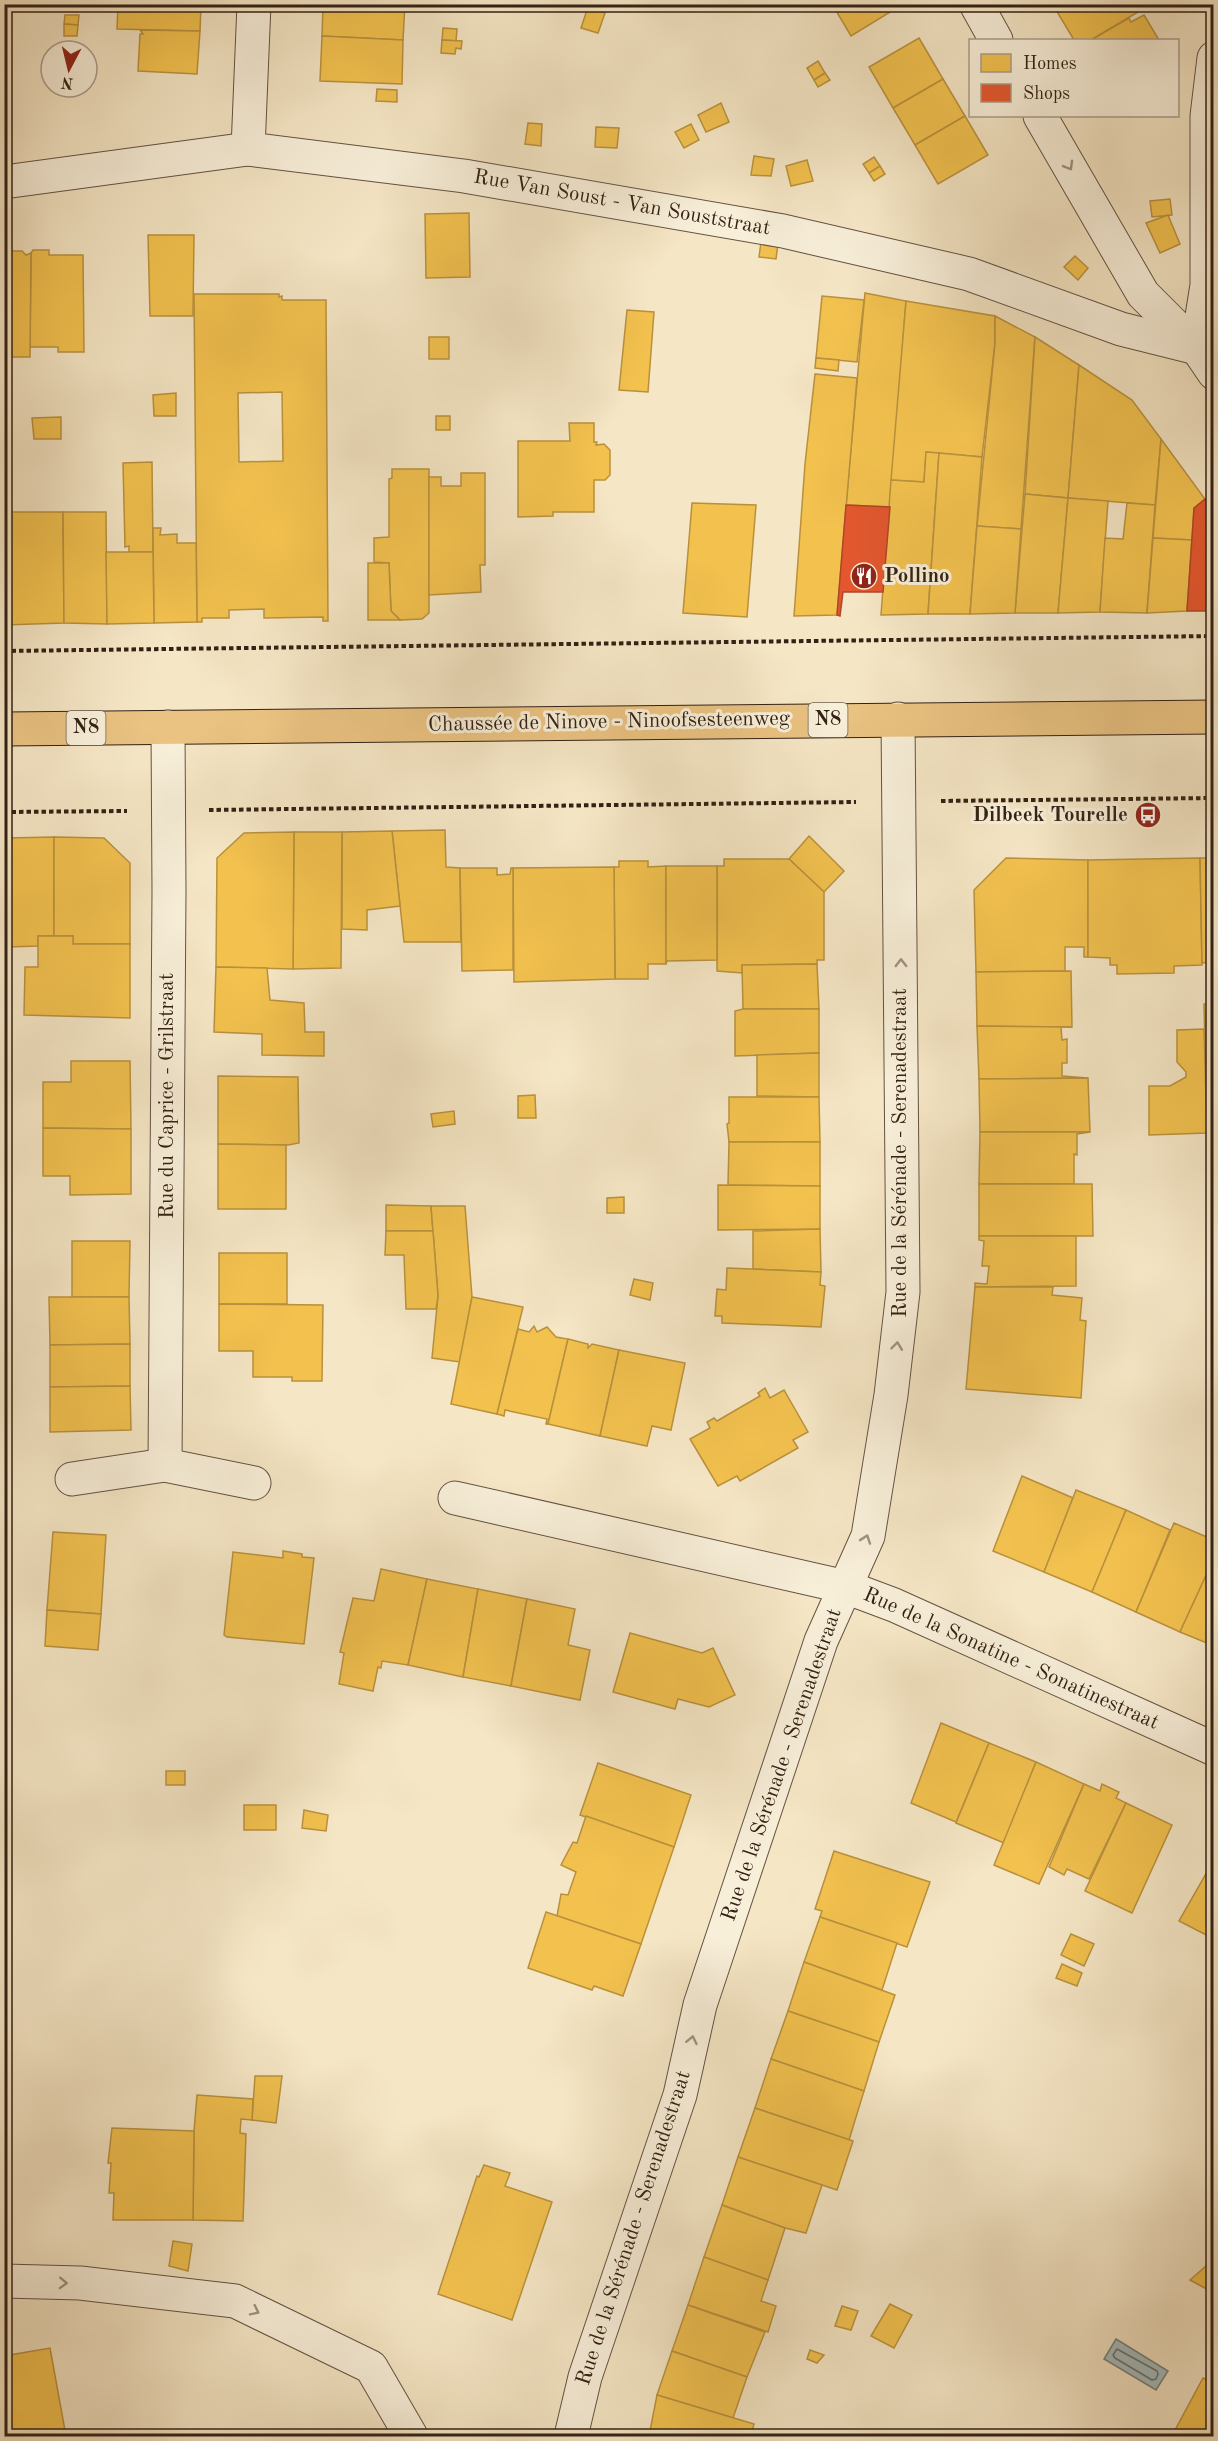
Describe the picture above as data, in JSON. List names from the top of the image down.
{
  "streets": {
    "main road": ["N8", "Chaussée de Ninove - Ninoofsesteenweg"],
    "street": [
      "Rue Van Soust - Van Souststraat",
      "Rue du Caprice - Grilstraat",
      "Rue de la Sérénade - Serenadestraat",
      "Rue de la Sonatine - Sonatinestraat"
    ]
  },
  "crossings": [
    ["Chaussée de Ninove - Ninoofsesteenweg", "Rue du Caprice - Grilstraat"],
    ["Chaussée de Ninove - Ninoofsesteenweg", "Rue de la Sérénade - Serenadestraat"],
    ["Rue de la Sérénade - Serenadestraat", "Rue de la Sonatine - Sonatinestraat"]
  ],
  "one_way": ["Rue de la Sérénade - Serenadestraat"],
  "places": {
    "restaurant": ["Pollino"],
    "bus stop": ["Dilbeek Tourelle"]
  },
  "legend": ["Homes", "Shops"],
  "north": "bottom"
}
